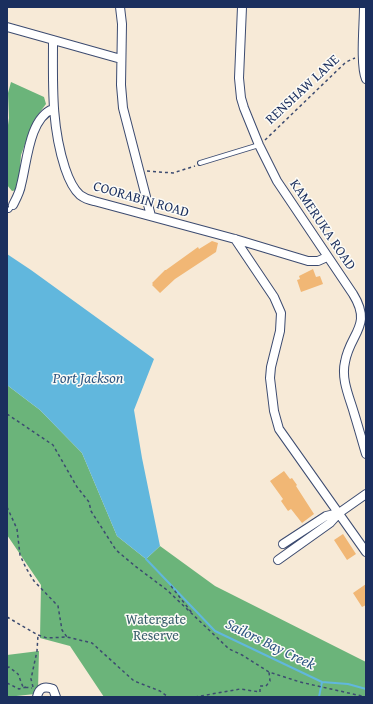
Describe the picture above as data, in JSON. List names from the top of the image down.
{
  "streets": {
    "street": ["COORABIN ROAD", "KAMERUKA ROAD"],
    "path": ["RENSHAW LANE"]
  },
  "crossings": [
    ["RENSHAW LANE", "KAMERUKA ROAD"],
    ["COORABIN ROAD", "KAMERUKA ROAD"]
  ],
  "water": ["Port Jackson", "Sailors Bay Creek"],
  "parks": ["Watergate Reserve"]
}
